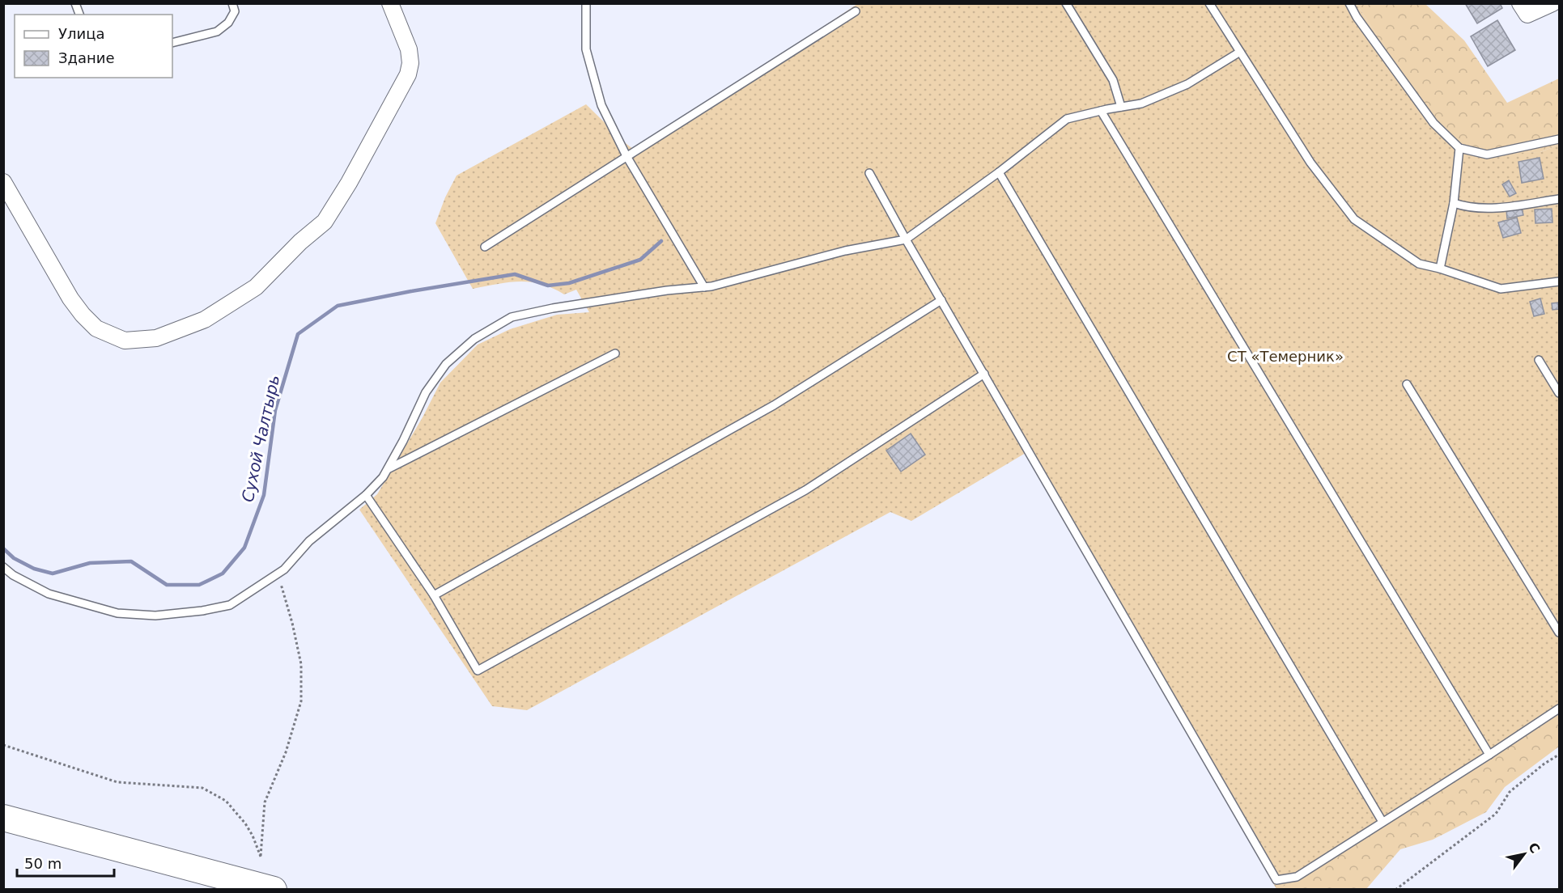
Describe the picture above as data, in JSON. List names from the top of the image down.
{
  "water": ["Сухой Чалтырь"],
  "parks": ["СТ «Темерник»"],
  "legend": ["Улица", "Здание"],
  "scale_bar": "50 m",
  "north": "top right"
}
